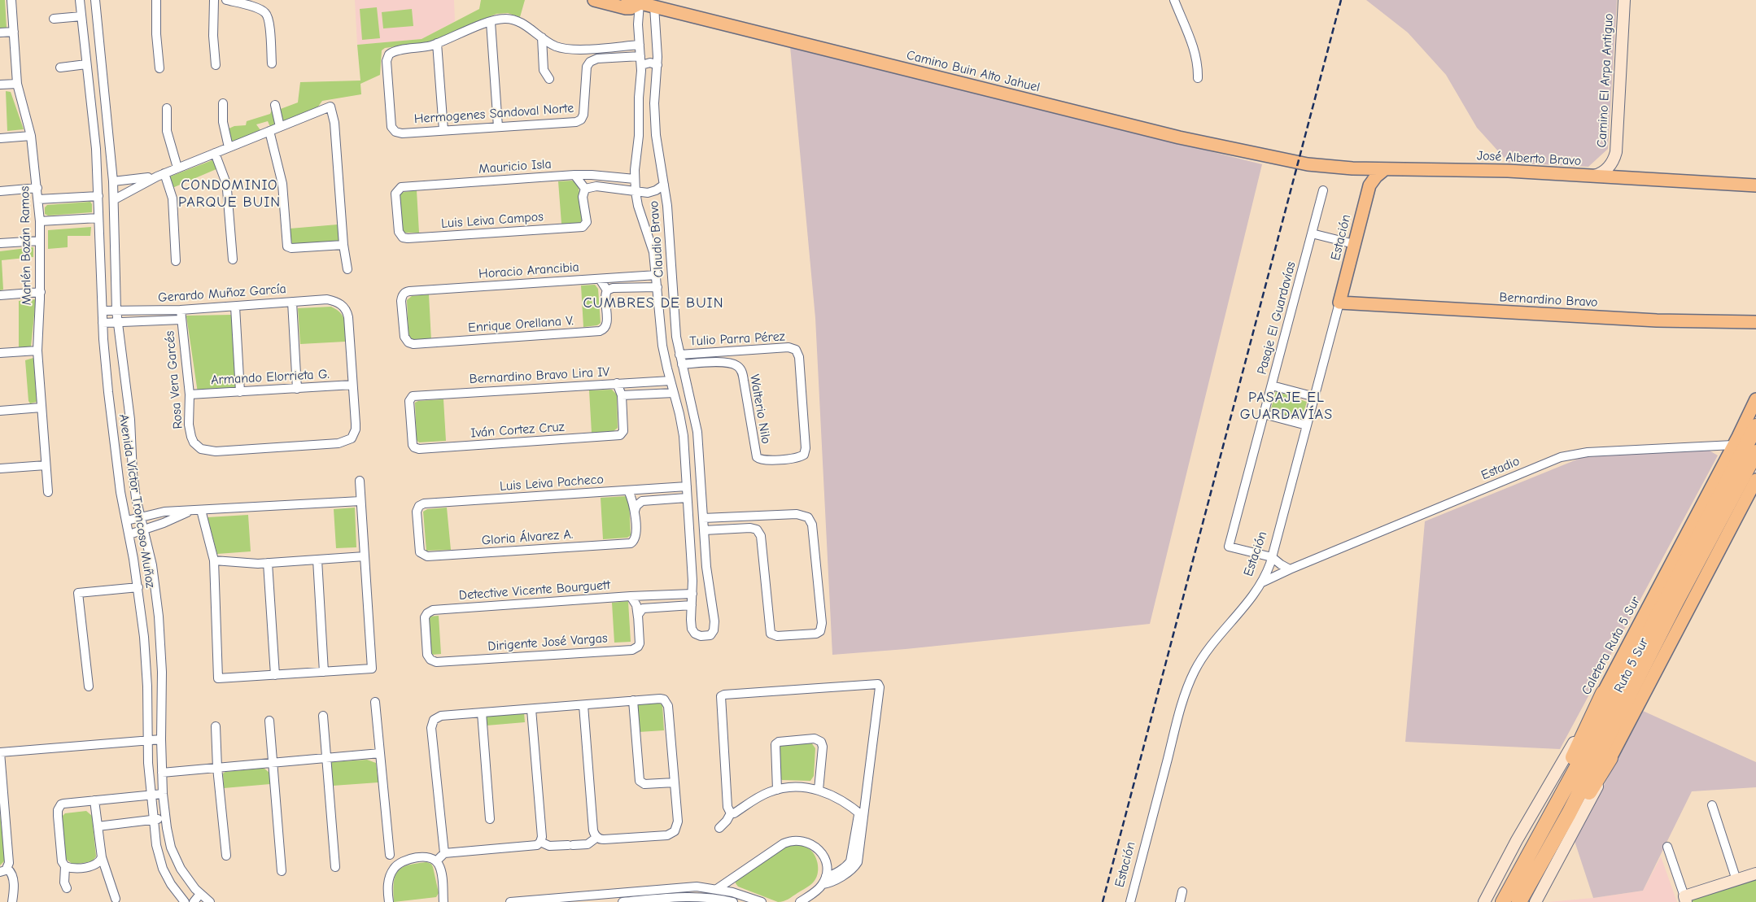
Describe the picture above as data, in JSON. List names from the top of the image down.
{
  "streets": {
    "highway": ["Ruta 5 Sur"],
    "main road": [
      "Camino Buin Alto Jahuel",
      "Camino El Arpa Antiguo",
      "José Alberto Bravo",
      "Estación",
      "Bernardino Bravo",
      "Caletera Ruta 5 Sur"
    ],
    "street": [
      "Hermogenes Sandoval Norte",
      "Mauricio Isla",
      "Luis Leiva Campos",
      "Claudio Bravo",
      "Marlén Bozán Ramos",
      "Horacio Arancibia",
      "Gerardo Muñoz García",
      "Pasaje El Guardavías",
      "Enrique Orellana V.",
      "Tulio Parra Pérez",
      "Bernardino Bravo Lira IV",
      "Armando Elorrieta G.",
      "Rosa Vera Garcés",
      "Walterio Nilo",
      "Iván Cortez Cruz",
      "Estadio",
      "Luis Leiva Pacheco",
      "Avenida Víctor Troncoso Muñoz",
      "Gloria Álvarez A.",
      "Detective Vicente Bourguett",
      "Dirigente José Vargas"
    ]
  },
  "crossings": [
    ["Camino Buin Alto Jahuel", "José Alberto Bravo"],
    ["Camino Buin Alto Jahuel", "Claudio Bravo"],
    ["Camino El Arpa Antiguo", "José Alberto Bravo"],
    ["José Alberto Bravo", "Estación"],
    ["Mauricio Isla", "Luis Leiva Campos"],
    ["Mauricio Isla", "Claudio Bravo"],
    ["Estación", "Bernardino Bravo"],
    ["Estación", "Pasaje El Guardavías"],
    ["Estación", "Estadio"],
    ["Claudio Bravo", "Horacio Arancibia"],
    ["Claudio Bravo", "Tulio Parra Pérez"],
    ["Claudio Bravo", "Bernardino Bravo Lira IV"],
    ["Claudio Bravo", "Walterio Nilo"],
    ["Claudio Bravo", "Luis Leiva Pacheco"],
    ["Claudio Bravo", "Detective Vicente Bourguett"],
    ["Horacio Arancibia", "Enrique Orellana V."],
    ["Gerardo Muñoz García", "Armando Elorrieta G."],
    ["Gerardo Muñoz García", "Rosa Vera Garcés"],
    ["Gerardo Muñoz García", "Avenida Víctor Troncoso Muñoz"],
    ["Tulio Parra Pérez", "Walterio Nilo"],
    ["Bernardino Bravo Lira IV", "Iván Cortez Cruz"],
    ["Armando Elorrieta G.", "Rosa Vera Garcés"],
    ["Estadio", "Caletera Ruta 5 Sur"],
    ["Luis Leiva Pacheco", "Gloria Álvarez A."],
    ["Detective Vicente Bourguett", "Dirigente José Vargas"]
  ],
  "districts": ["CONDOMINIO PARQUE BUIN", "CUMBRES DE BUIN", "PASAJE EL GUARDAVÍAS"]
}
